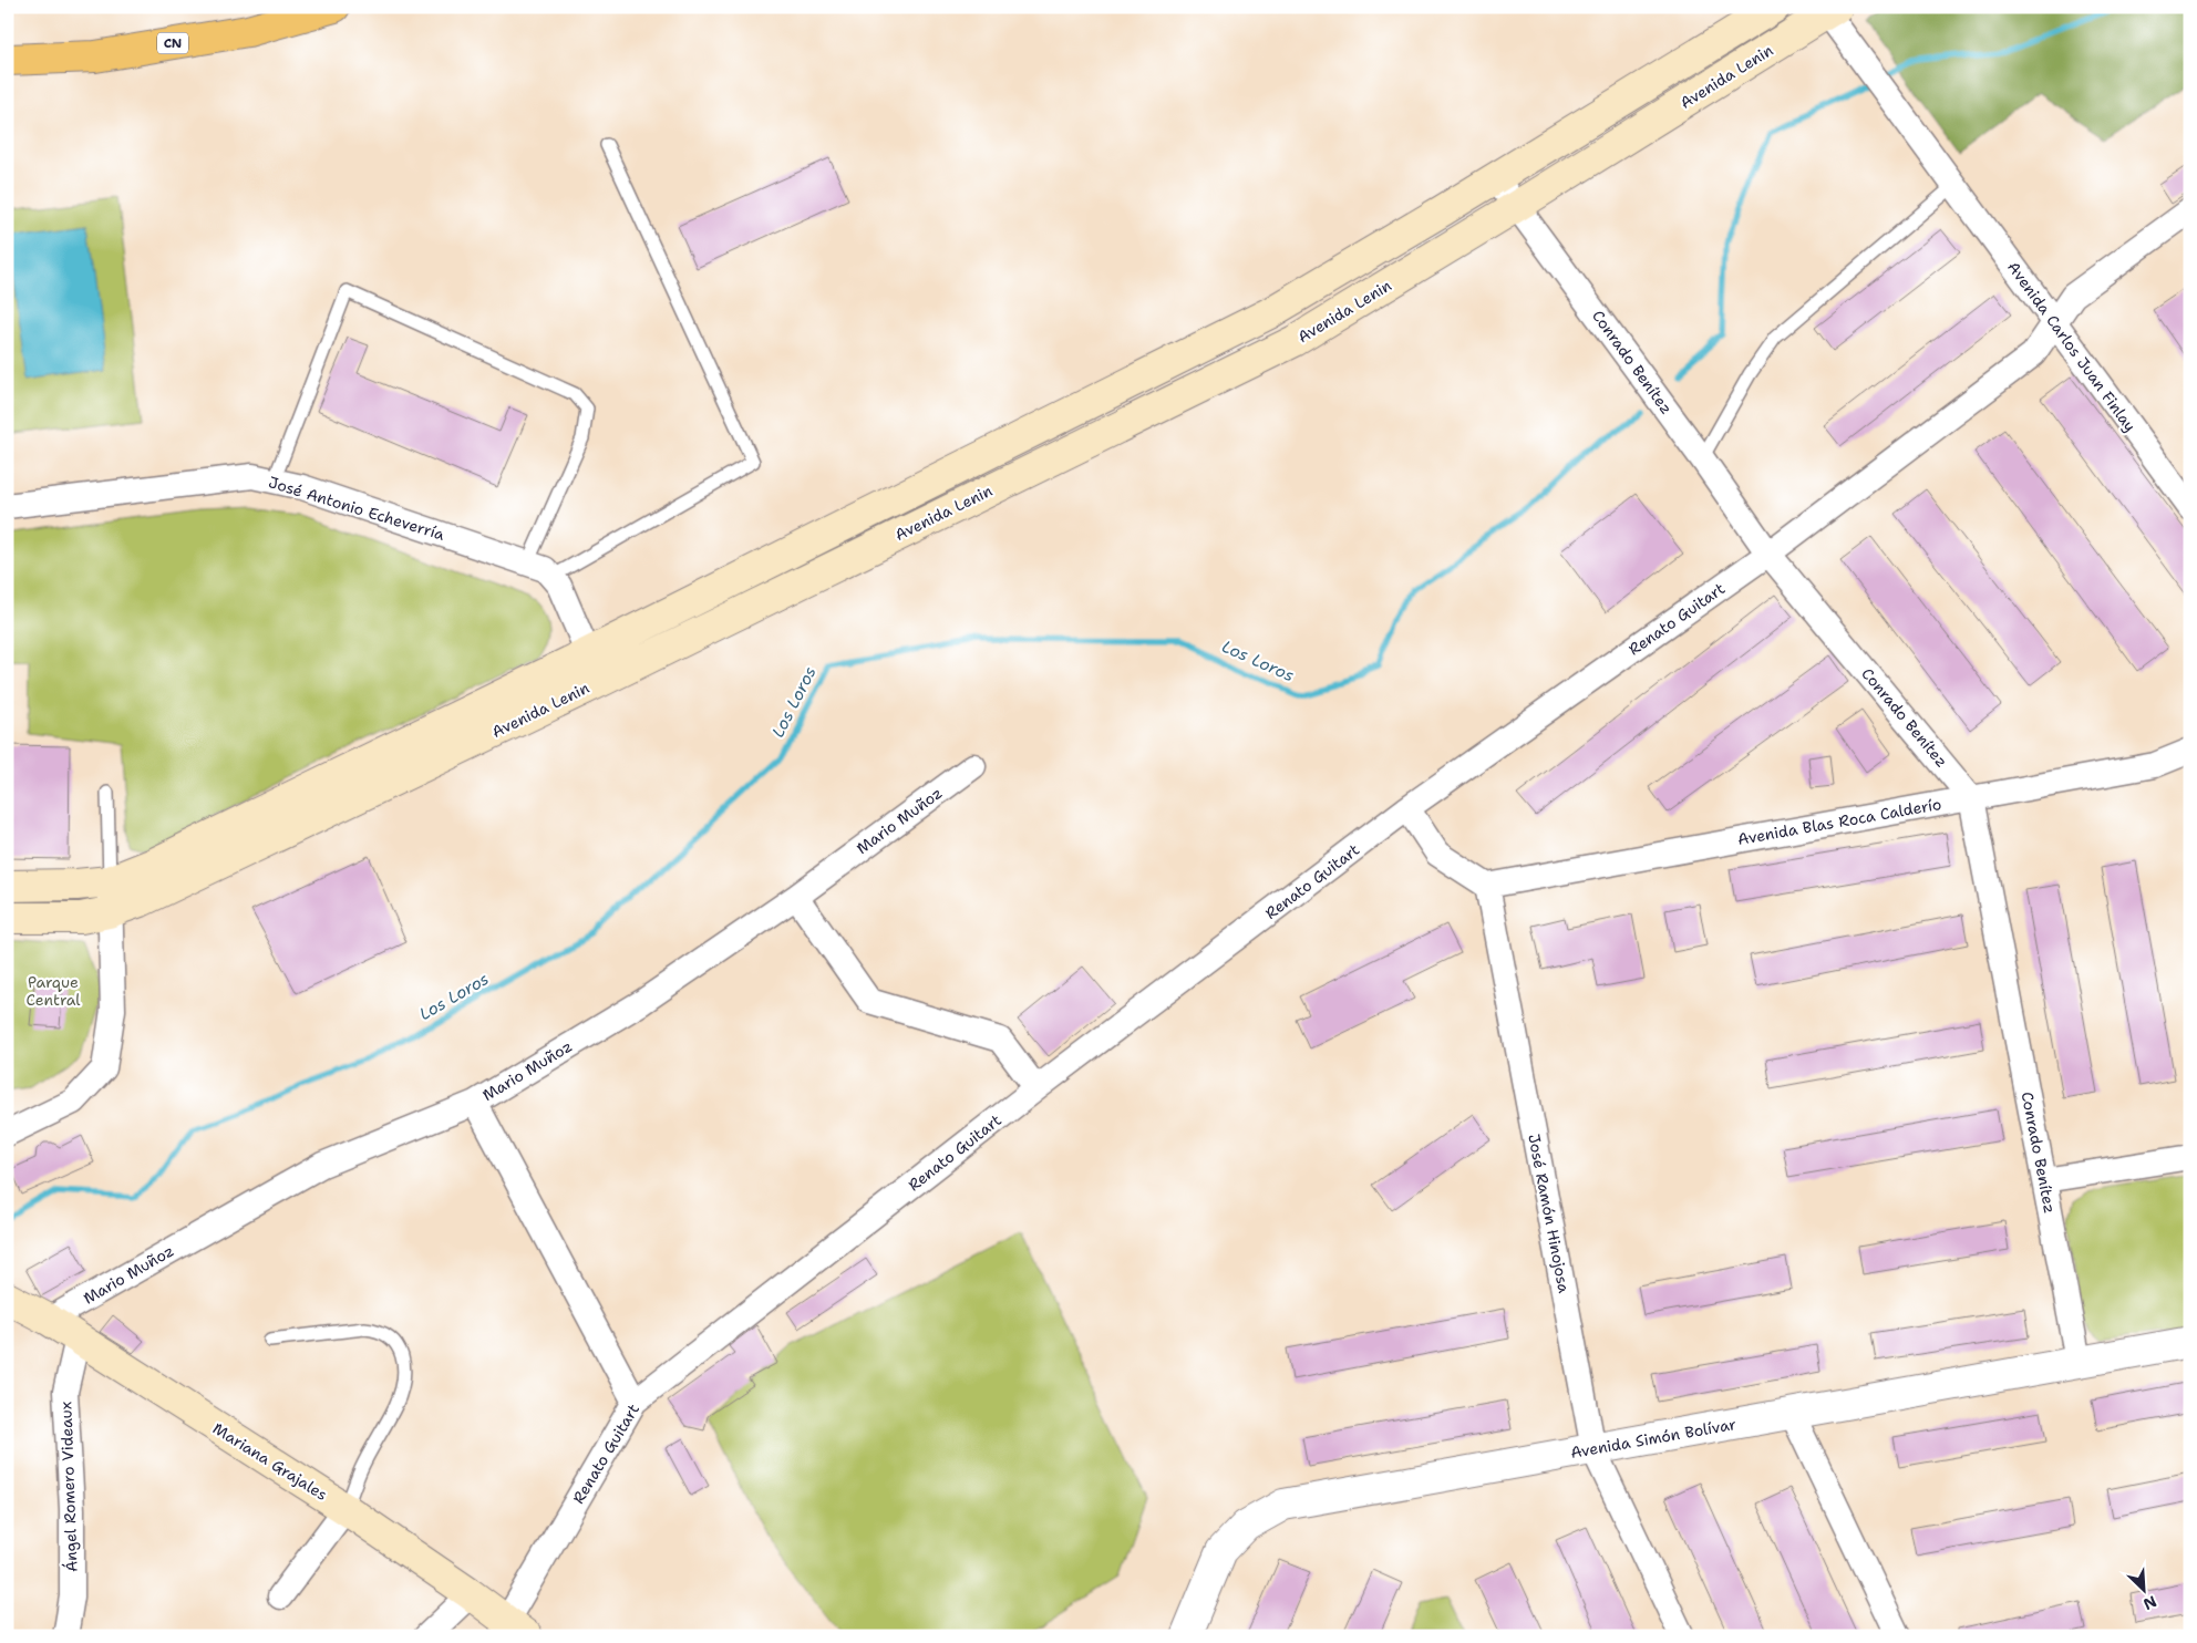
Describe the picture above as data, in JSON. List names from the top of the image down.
{
  "streets": {
    "main road": ["CN", "Avenida Lenin", "Mariana Grajales"],
    "street": [
      "Avenida Carlos Juan Finlay",
      "Conrado Benítez",
      "José Antonio Echeverría",
      "Renato Guitart",
      "Mario Muñoz",
      "Avenida Blas Roca Calderío",
      "José Ramón Hinojosa",
      "Avenida Simón Bolívar",
      "Ángel Romero Videaux"
    ]
  },
  "crossings": [
    ["Avenida Lenin", "Avenida Carlos Juan Finlay"],
    ["Avenida Lenin", "Conrado Benítez"],
    ["Avenida Carlos Juan Finlay", "Renato Guitart"],
    ["Conrado Benítez", "Renato Guitart"],
    ["Conrado Benítez", "Avenida Blas Roca Calderío"],
    ["Conrado Benítez", "Avenida Simón Bolívar"],
    ["Renato Guitart", "Mariana Grajales"],
    ["Mario Muñoz", "Mariana Grajales"],
    ["Avenida Blas Roca Calderío", "José Ramón Hinojosa"],
    ["José Ramón Hinojosa", "Avenida Simón Bolívar"],
    ["Mariana Grajales", "Ángel Romero Videaux"]
  ],
  "water": ["Los Loros"],
  "parks": ["Parque Central"],
  "north": "bottom right"
}
